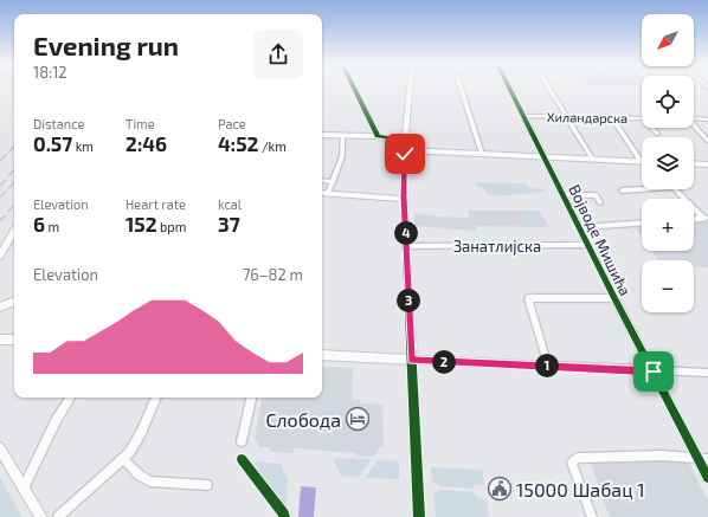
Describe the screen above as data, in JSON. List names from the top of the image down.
{
  "streets": {
    "street": ["Хиландарска", "Војводе Мишића", "Занатлијска"]
  },
  "crossings": [
    ["Хиландарска", "Војводе Мишића"],
    ["Војводе Мишића", "Занатлијска"]
  ],
  "places": {
    "hotel": ["Слобода"],
    "public building": ["15000 Шабац 1"]
  },
  "north": "bottom left",
  "page": {
    "map_buttons": ["+", "−"],
    "heading": ["Evening run", "18:12"],
    "stats": [
      ["Distance", "0.57 km"],
      ["Time", "2:46"],
      ["Pace", "4:52 /km"],
      ["Elevation", "6 m"],
      ["Heart rate", "152 bpm"],
      ["kcal", "37"]
    ],
    "pins": [
      "4",
      "3",
      "2",
      "1"
    ],
    "chart": ["Elevation", "76–82 m"]
  }
}
